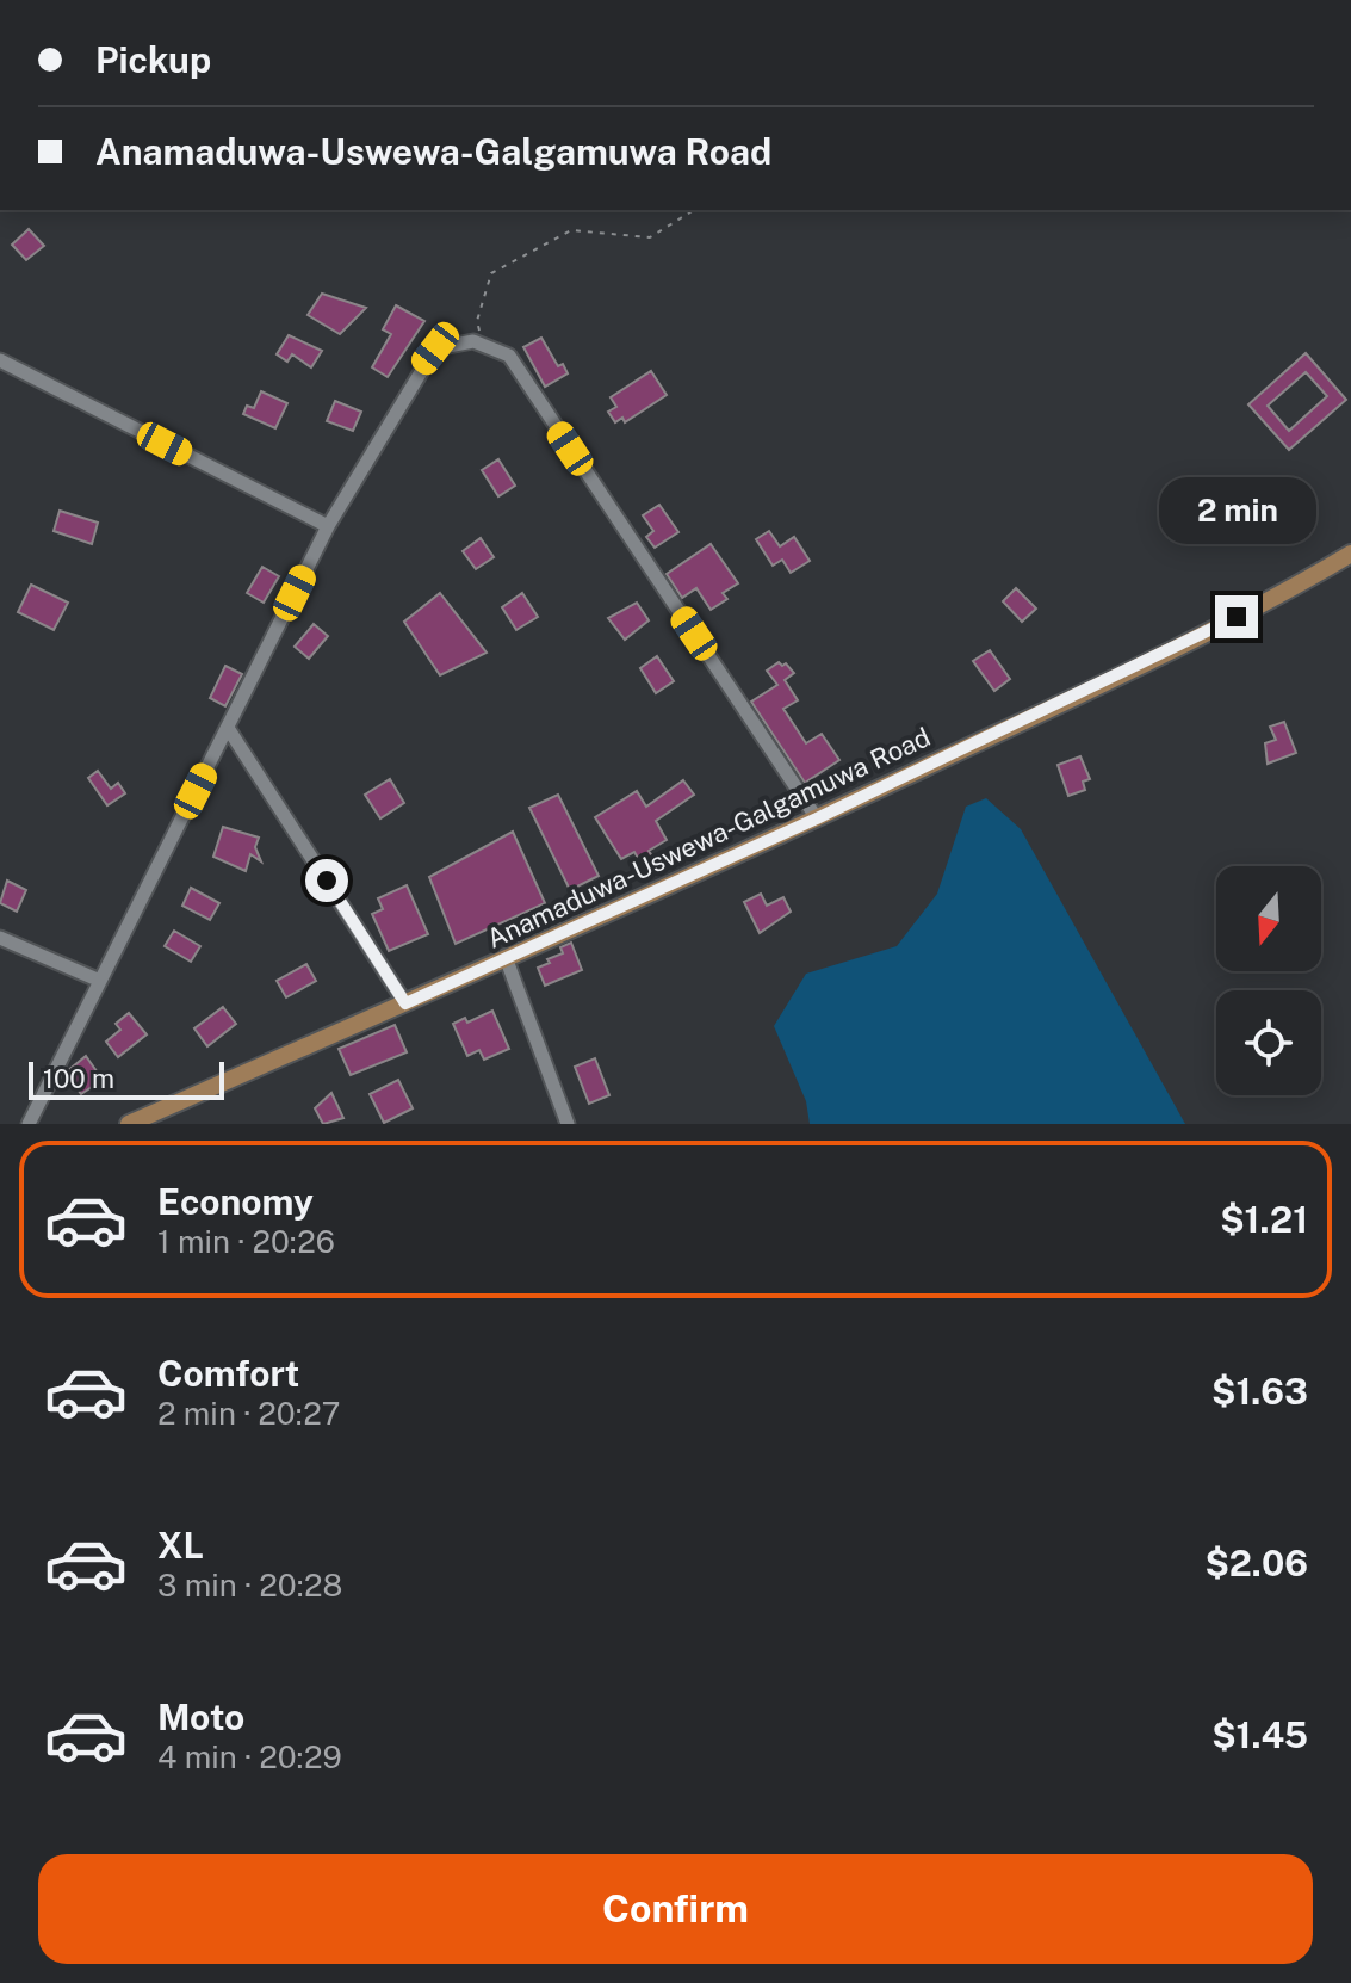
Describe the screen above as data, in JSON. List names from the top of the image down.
{
  "streets": {
    "main road": ["Anamaduwa-Uswewa-Galgamuwa Road"]
  },
  "scale_bar": "100 m",
  "north": "bottom",
  "page": {
    "banner": ["Pickup", "Anamaduwa-Uswewa-Galgamuwa Road"],
    "bubble": "2 min",
    "scale": "100 m",
    "list": [
      {
        "name": "Economy",
        "note": "1 min · 20:26",
        "value": "$1.21"
      },
      {
        "name": "Comfort",
        "note": "2 min · 20:27",
        "value": "$1.63"
      },
      {
        "name": "XL",
        "note": "3 min · 20:28",
        "value": "$2.06"
      },
      {
        "name": "Moto",
        "note": "4 min · 20:29",
        "value": "$1.45"
      }
    ],
    "buttons": "Confirm"
  }
}
